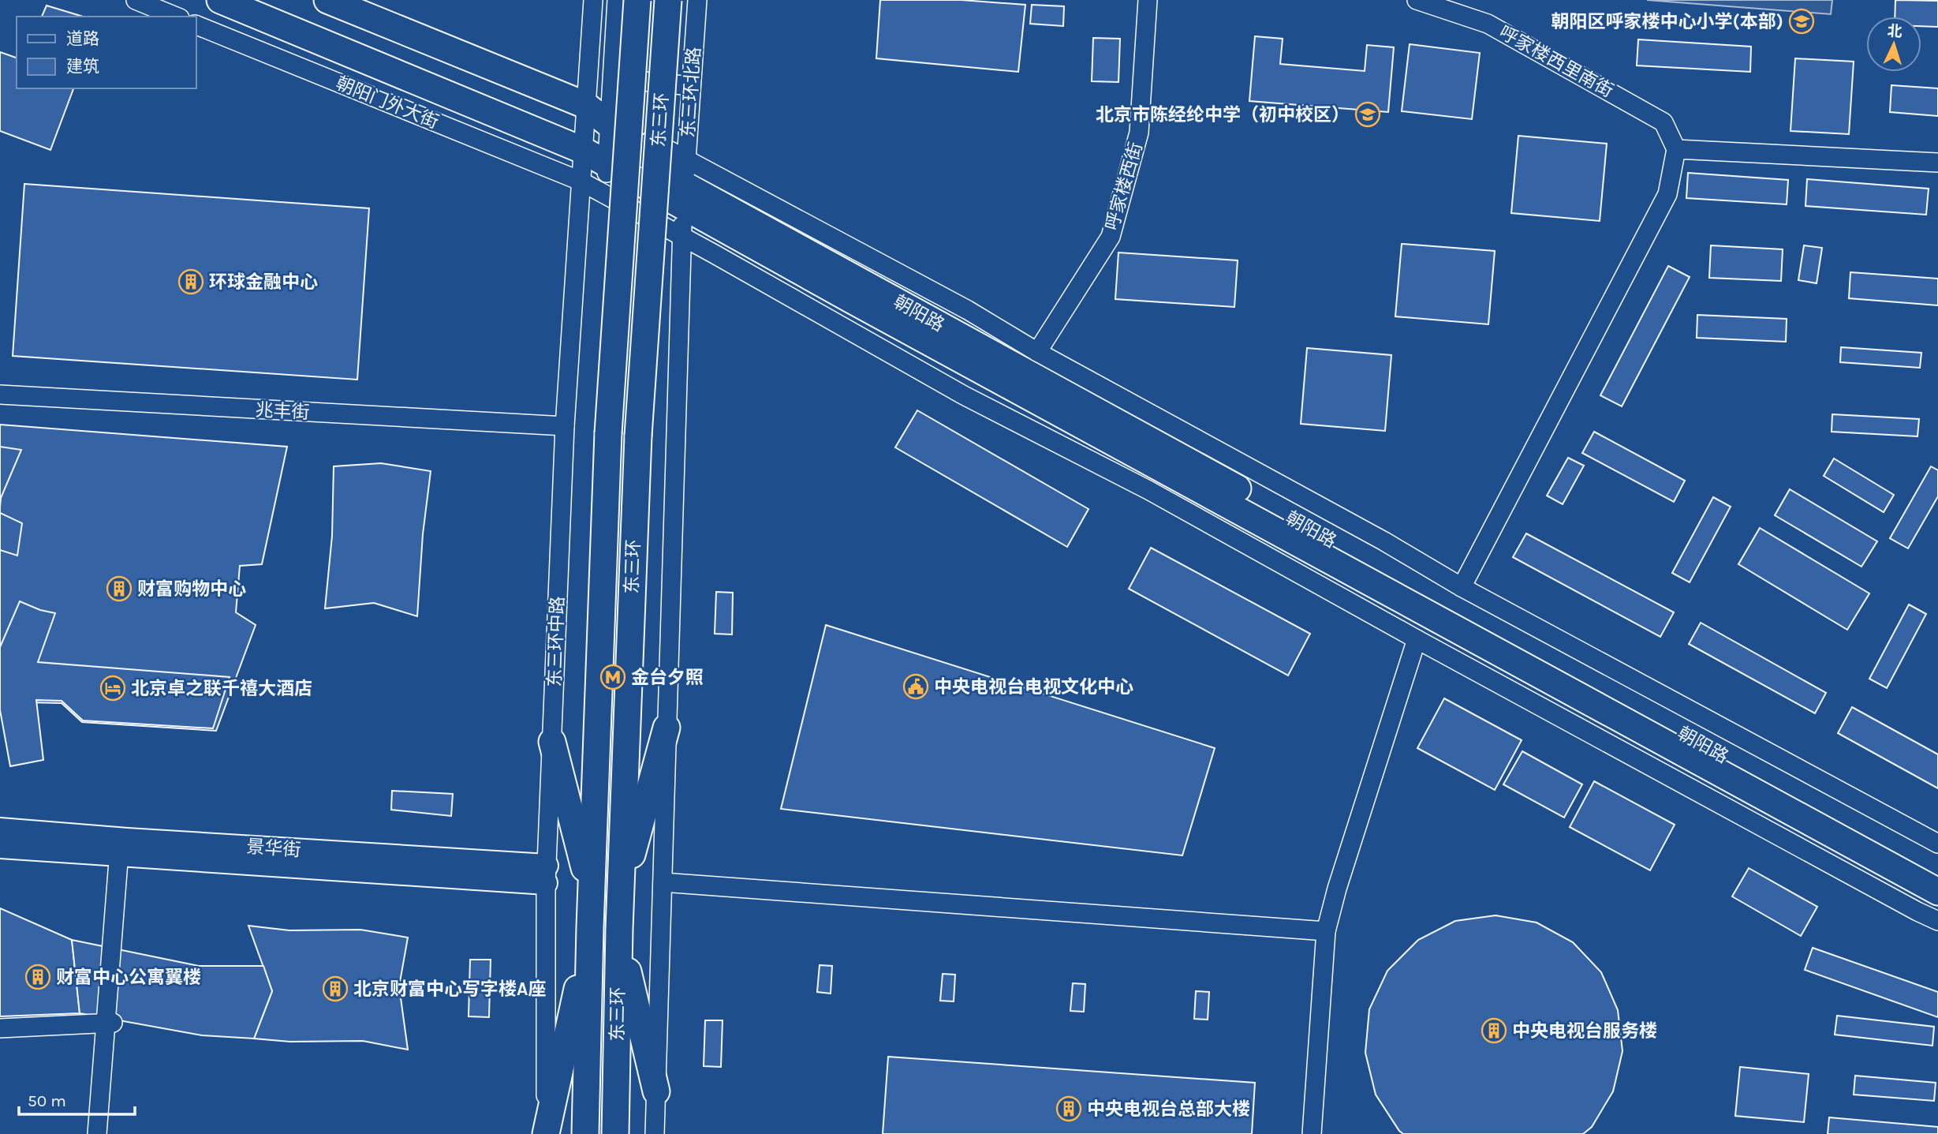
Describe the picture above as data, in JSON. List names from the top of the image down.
{
  "streets": {
    "highway": ["朝阳门外大街", "东三环", "朝阳路"],
    "main road": ["景华街"],
    "street": [
      "呼家楼西里南街",
      "东三环北路",
      "呼家楼西街",
      "兆丰街",
      "东三环中路"
    ]
  },
  "crossings": [
    ["东三环北路", "朝阳门外大街"],
    ["东三环北路", "朝阳路"],
    ["朝阳门外大街", "朝阳路"],
    ["朝阳门外大街", "东三环中路"],
    ["呼家楼西街", "朝阳路"],
    ["兆丰街", "东三环中路"],
    ["东三环中路", "景华街"]
  ],
  "places": {
    "school or university": ["朝阳区呼家楼中心小学(本部)", "北京市陈经纶中学（初中校区）"],
    "building": [
      "环球金融中心",
      "财富购物中心",
      "财富中心公寓翼楼",
      "北京财富中心写字楼A座",
      "中央电视台服务楼",
      "中央电视台总部大楼"
    ],
    "metro station": ["金台夕照"],
    "public building": ["中央电视台电视文化中心"],
    "hotel": ["北京卓之联千禧大酒店"]
  },
  "legend": ["道路", "建筑"],
  "scale_bar": "50 m",
  "north": "top"
}
